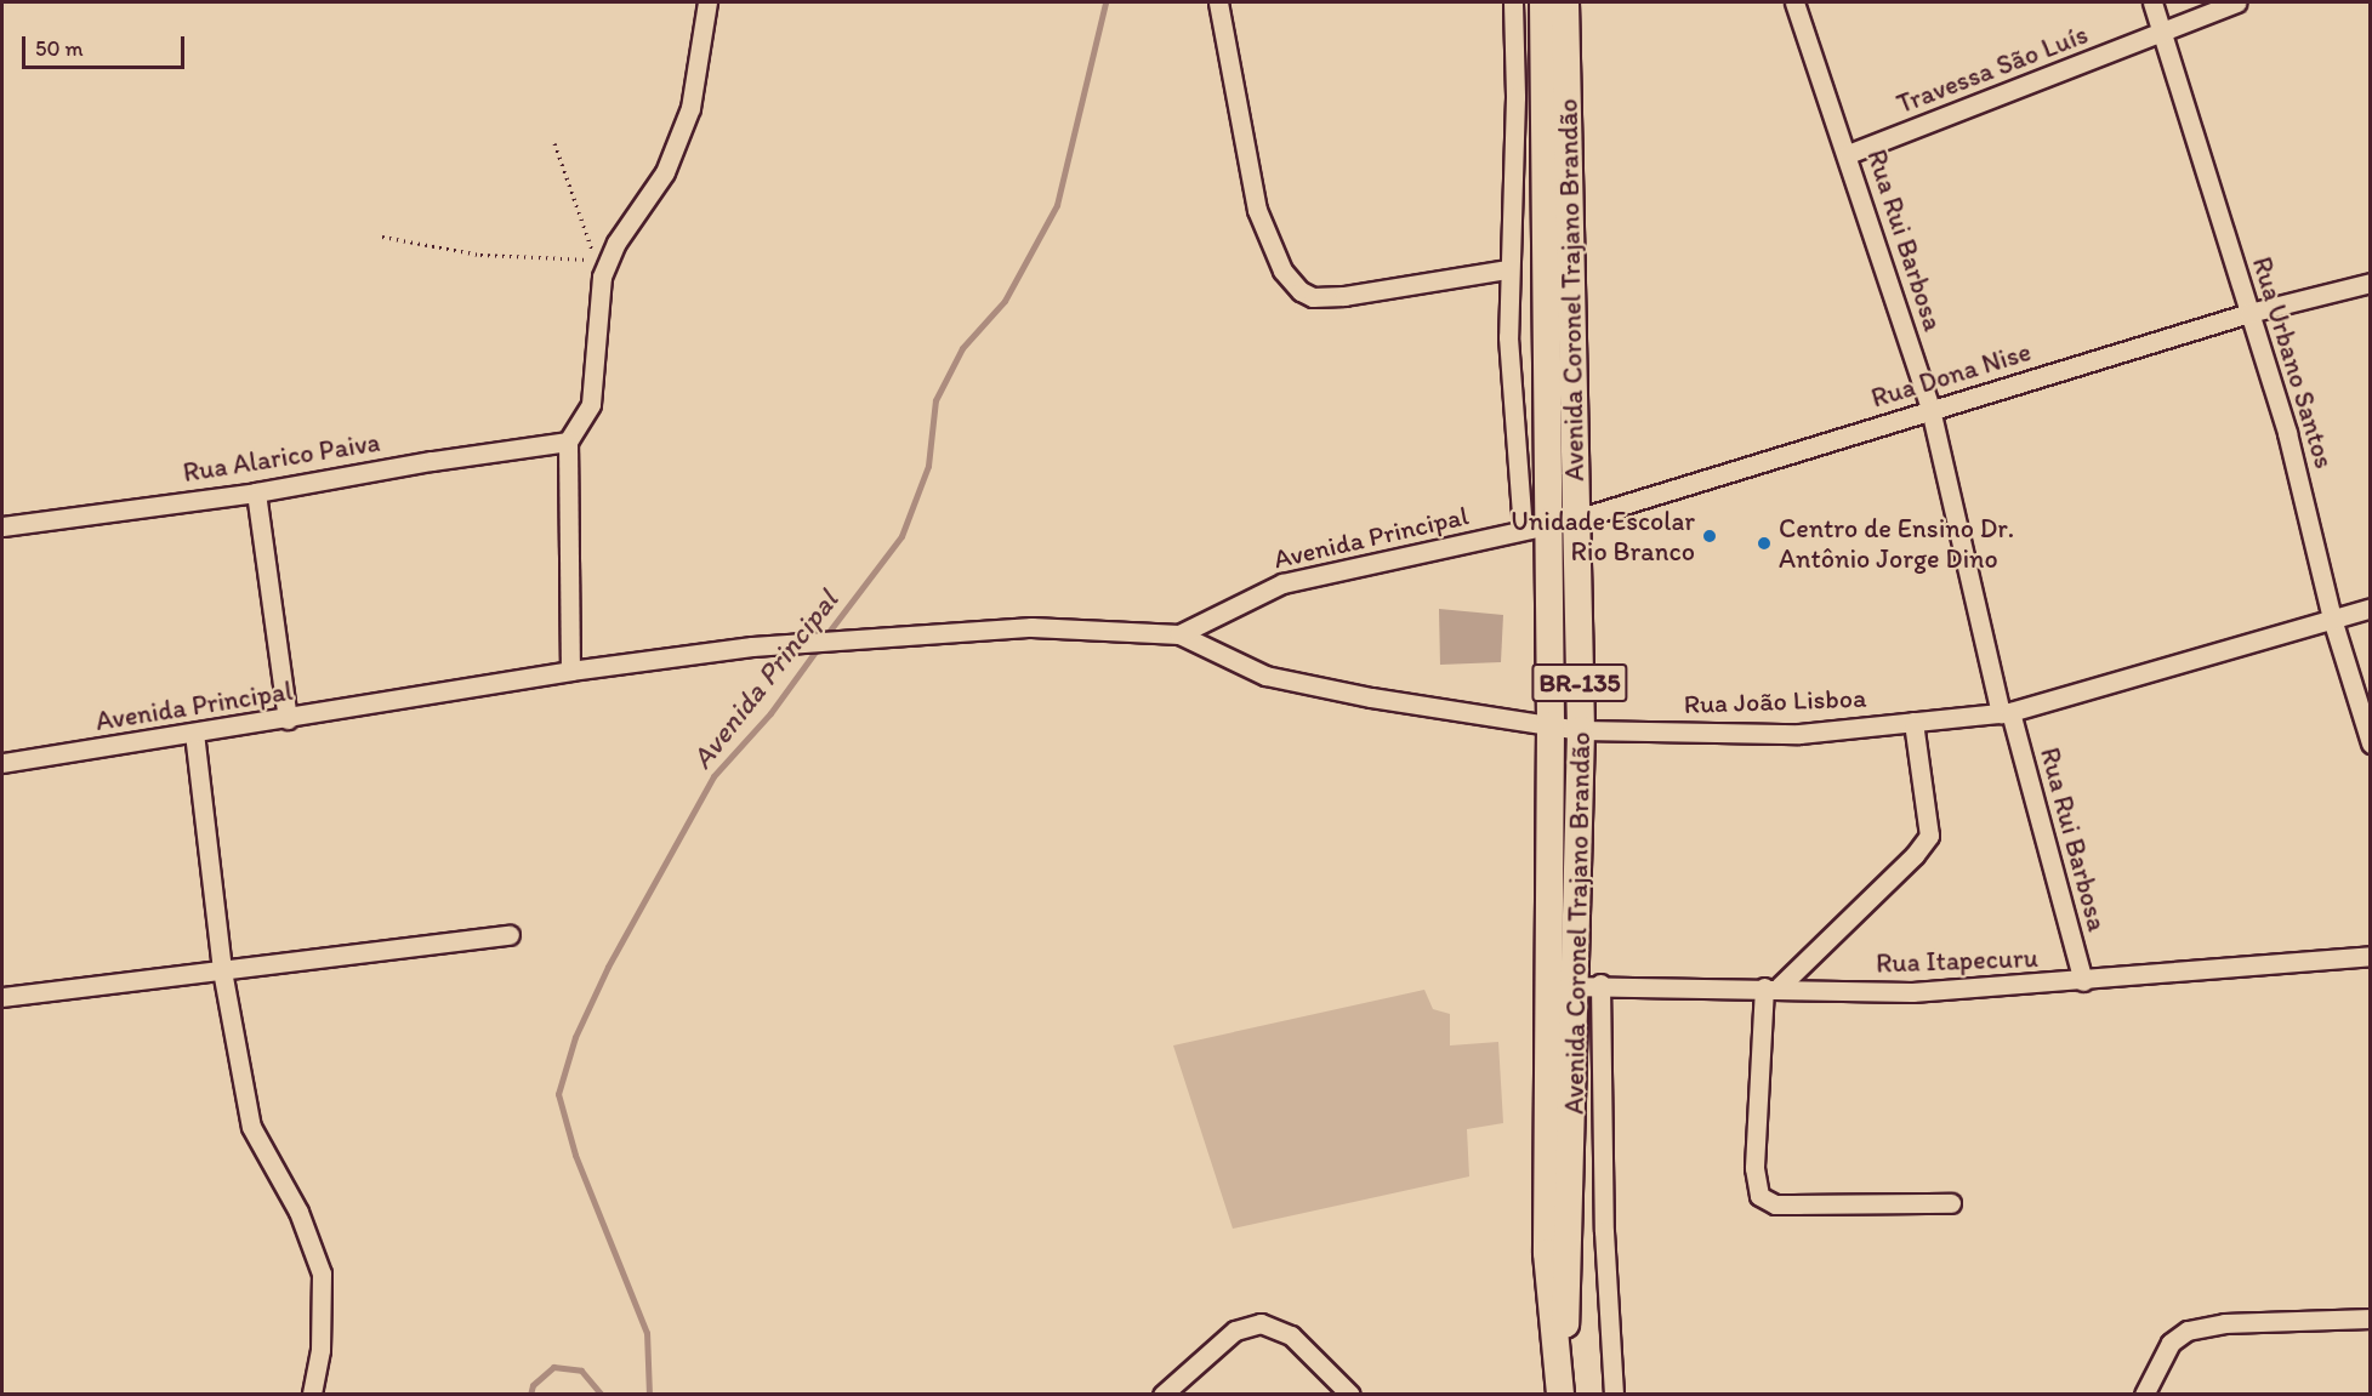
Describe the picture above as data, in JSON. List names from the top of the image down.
{
  "streets": {
    "main road": ["Avenida Coronel Trajano Brandão", "BR-135"],
    "street": [
      "Travessa São Luís",
      "Rua Rui Barbosa",
      "Rua Urbano Santos",
      "Rua Dona Nise",
      "Rua Alarico Paiva",
      "Avenida Principal",
      "Rua João Lisboa",
      "Rua Itapecuru"
    ]
  },
  "crossings": [
    ["Travessa São Luís", "Rua Rui Barbosa"],
    ["Travessa São Luís", "Rua Urbano Santos"],
    ["Rua Rui Barbosa", "Rua Dona Nise"],
    ["Rua Rui Barbosa", "Rua João Lisboa"],
    ["Rua Rui Barbosa", "Rua Itapecuru"],
    ["Avenida Coronel Trajano Brandão", "Rua Dona Nise"],
    ["Avenida Coronel Trajano Brandão", "Avenida Principal"],
    ["Avenida Coronel Trajano Brandão", "Rua João Lisboa"],
    ["Avenida Coronel Trajano Brandão", "Rua Itapecuru"],
    ["Rua Urbano Santos", "Rua Dona Nise"],
    ["Rua Urbano Santos", "Rua João Lisboa"],
    ["Rua Dona Nise", "Avenida Principal"],
    ["Avenida Principal", "Rua João Lisboa"]
  ],
  "water": ["Avenida Principal"],
  "places": ["Unidade Escolar Rio Branco", "Centro de Ensino Dr. Antônio Jorge Dino"],
  "scale_bar": "50 m"
}
